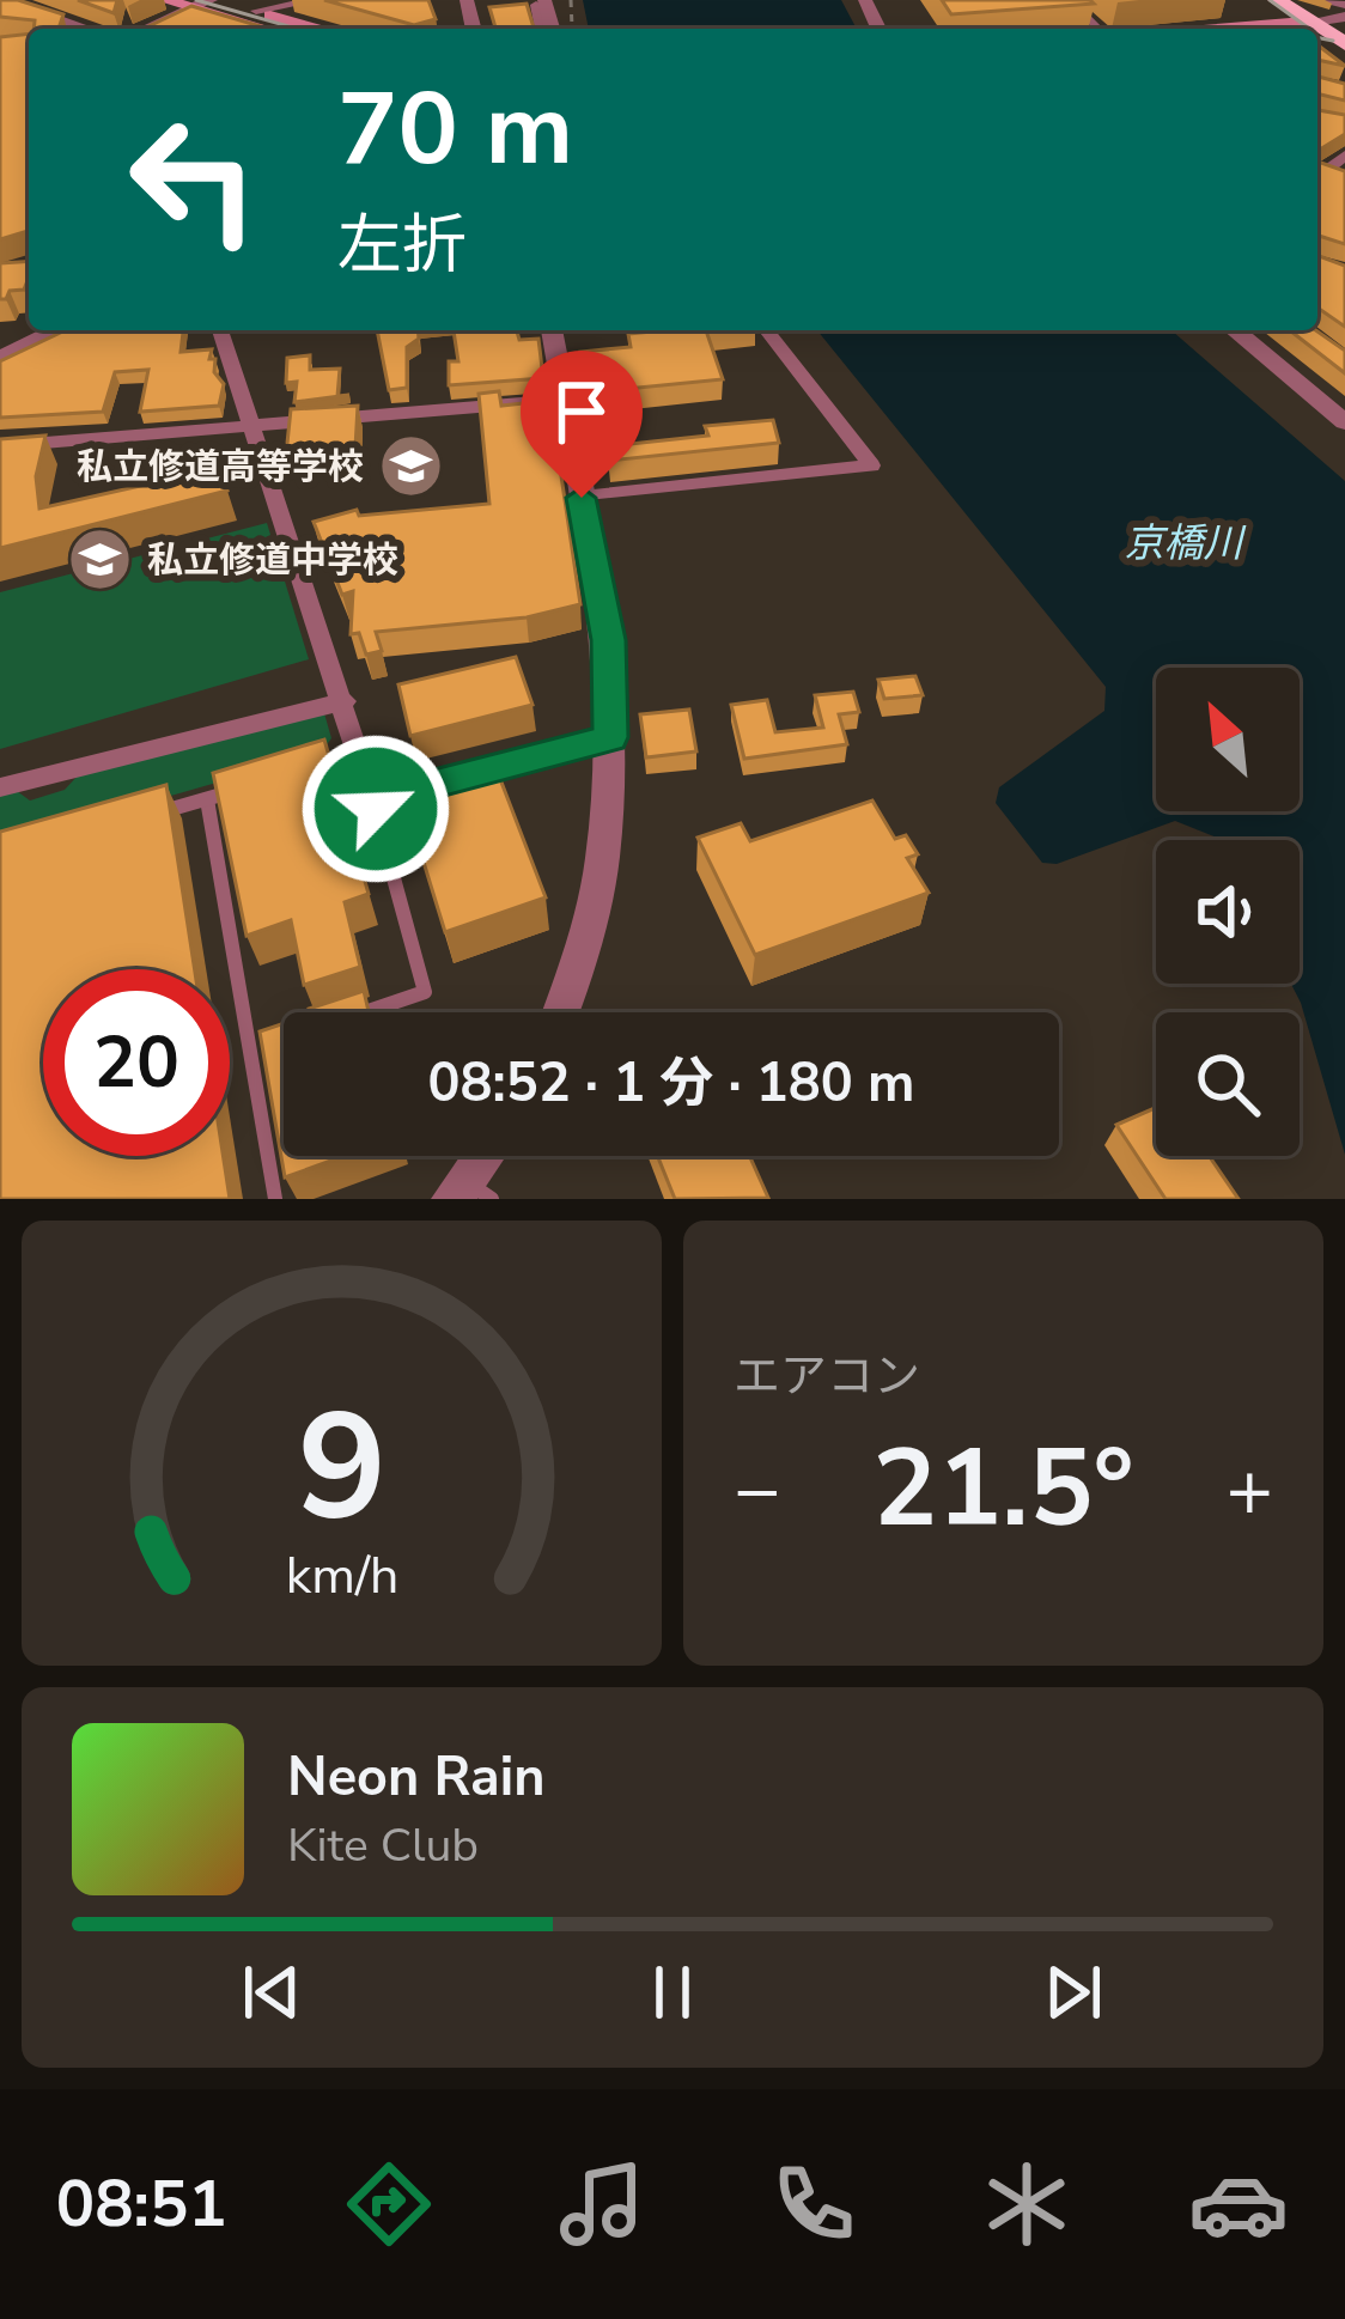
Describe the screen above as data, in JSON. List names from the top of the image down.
{
  "water": ["京橋川"],
  "places": {
    "school or university": ["私立修道高等学校", "私立修道中学校"]
  },
  "north": "top left",
  "page": {
    "turn": ["70 m", "左折"],
    "limit": "20",
    "trip": "08:52 · 1 分 · 180 m",
    "tile": "エアコン",
    "heat": ["−", "21.5°", "+"],
    "song": ["Neon Rain", "Kite Club"],
    "tabs": "08:51",
    "gauge": ["9", "km/h"]
  }
}
